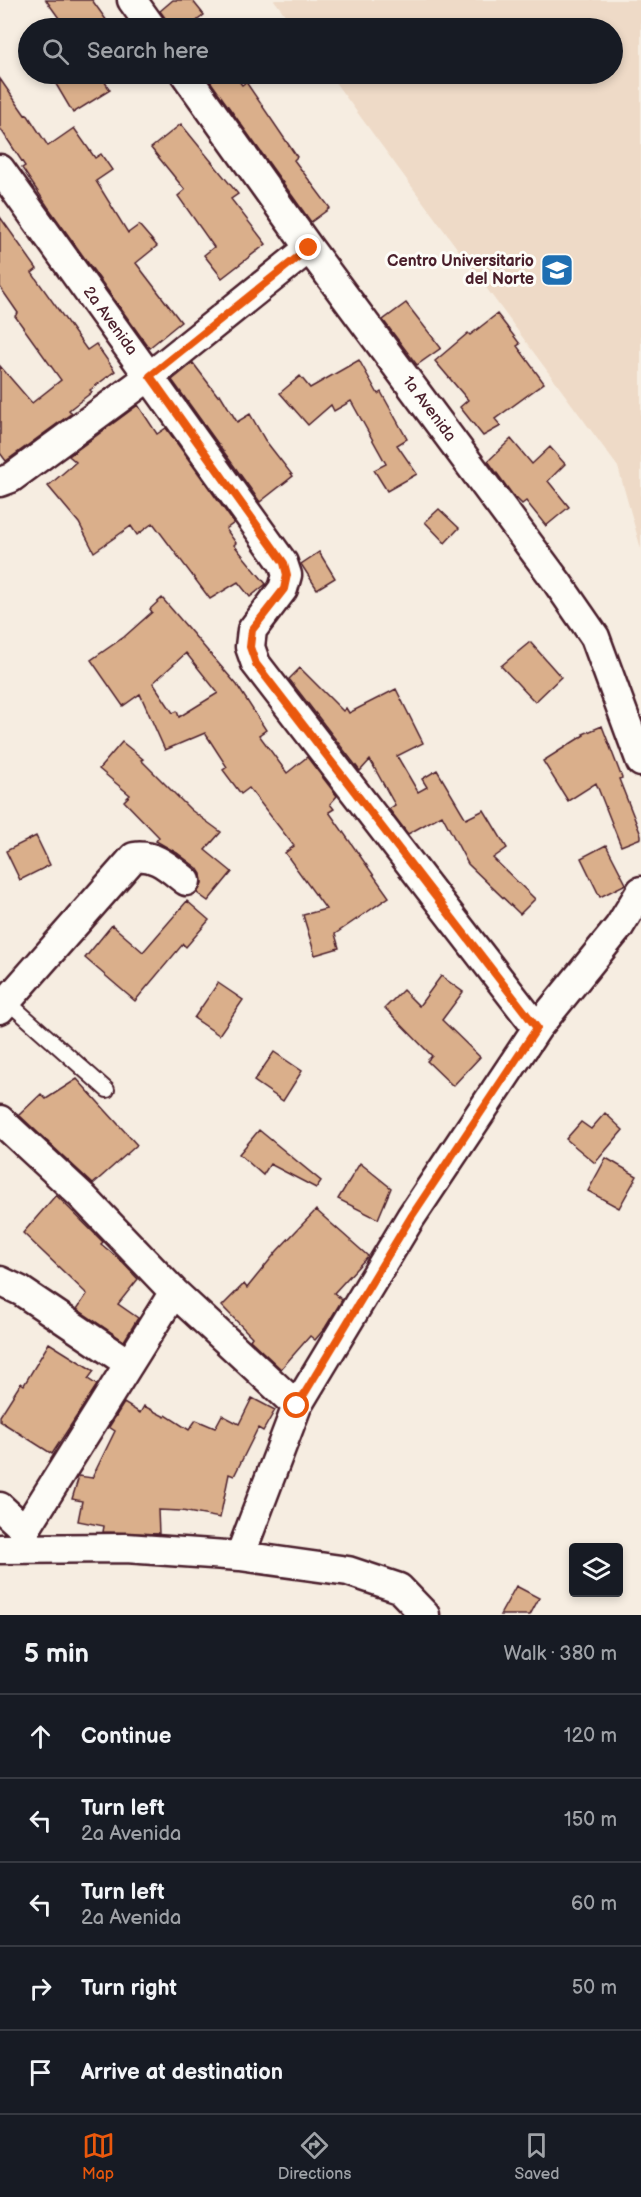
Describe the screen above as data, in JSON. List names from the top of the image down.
{
  "streets": {
    "street": ["2a Avenida", "1a Avenida"]
  },
  "places": {
    "school or university": ["Centro Universitario del Norte"]
  },
  "page": {
    "search": "Search here",
    "heading": ["5 min", "Walk · 380 m"],
    "list": [
      ["Continue", "120 m"],
      ["Turn left", "2a Avenida", "150 m"],
      ["Turn left", "2a Avenida", "60 m"],
      ["Turn right", "50 m"],
      "Arrive at destination"
    ],
    "nav": ["Map", "Directions", "Saved"]
  }
}
